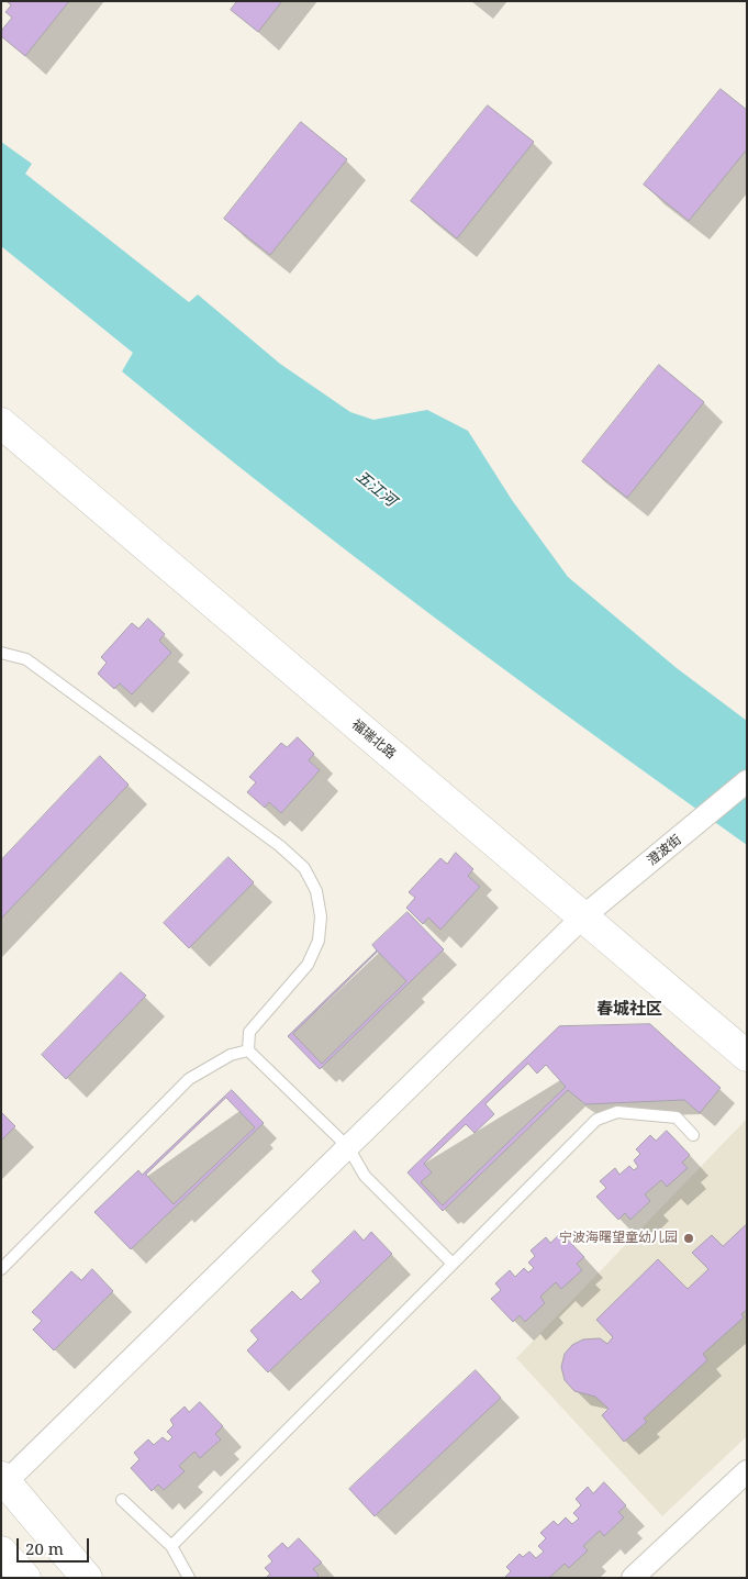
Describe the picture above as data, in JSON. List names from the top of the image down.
{
  "streets": {
    "street": ["福瑞北路", "澄波街"]
  },
  "crossings": [
    ["福瑞北路", "澄波街"]
  ],
  "districts": ["春城社区"],
  "water": ["五江河"],
  "places": ["宁波海曙望童幼儿园"],
  "scale_bar": "20 m"
}
